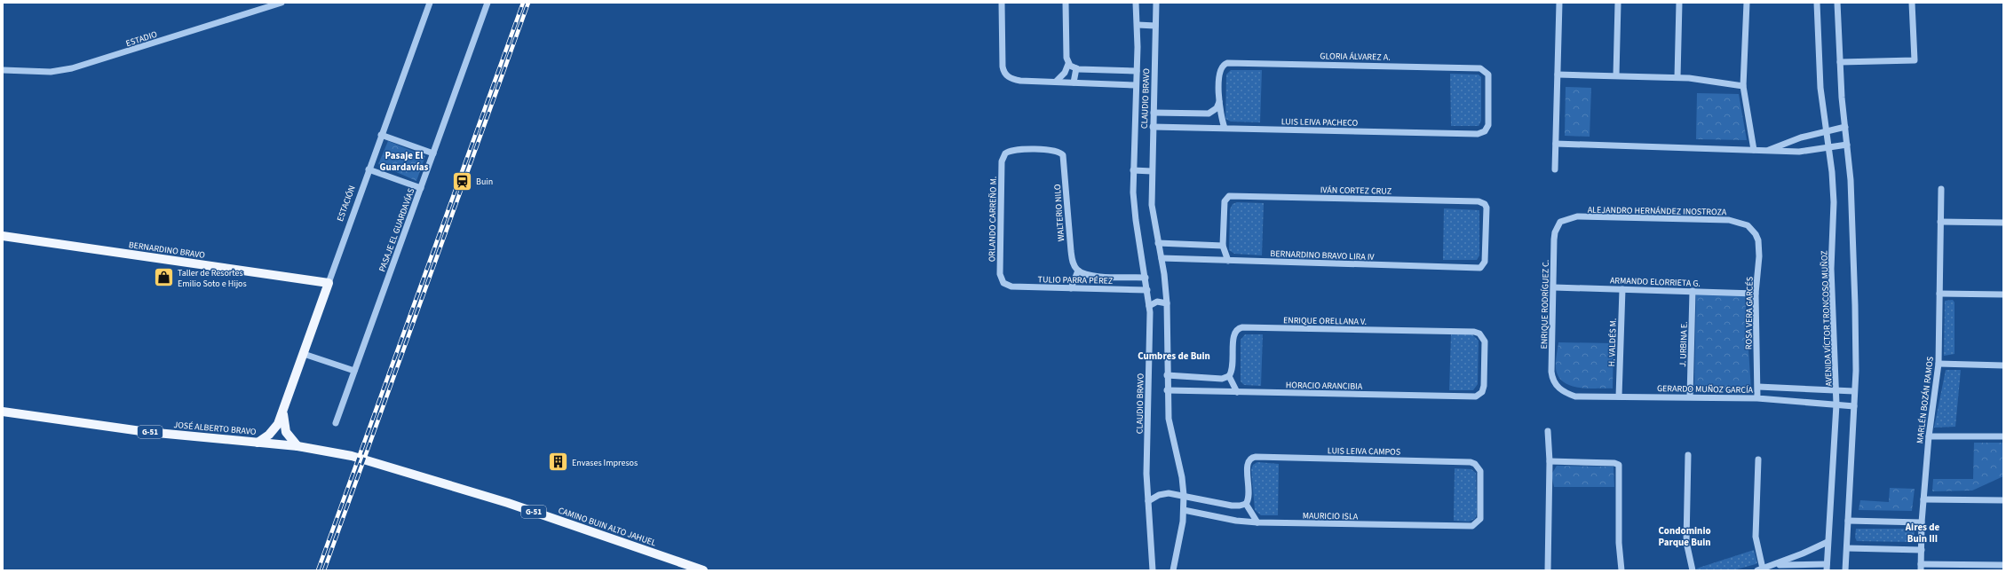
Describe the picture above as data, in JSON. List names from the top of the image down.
{
  "streets": {
    "main road": [
      "ESTACIÓN",
      "BERNARDINO BRAVO",
      "JOSÉ ALBERTO BRAVO",
      "G-51",
      "CAMINO BUIN ALTO JAHUEL"
    ],
    "street": [
      "ESTADIO",
      "GLORIA ÁLVAREZ A.",
      "CLAUDIO BRAVO",
      "LUIS LEIVA PACHECO",
      "IVÁN CORTEZ CRUZ",
      "ALEJANDRO HERNÁNDEZ INOSTROZA",
      "WALTERIO NILO",
      "ORLANDO CARREÑO M.",
      "PASAJE EL GUARDAVÍAS",
      "BERNARDINO BRAVO LIRA IV",
      "TULIO PARRA PÉREZ",
      "ARMANDO ELORRIETA G.",
      "ENRIQUE RODRÍGUEZ C.",
      "ROSA VERA GARCÉS",
      "AVENIDA VÍCTOR TRONCOSO MUÑOZ",
      "ENRIQUE ORELLANA V.",
      "H. VALDÉS M.",
      "J. URBINA E.",
      "HORACIO ARANCIBIA",
      "GERARDO MUÑOZ GARCÍA",
      "MARLÉN BOZÁN RAMOS",
      "LUIS LEIVA CAMPOS",
      "MAURICIO ISLA"
    ]
  },
  "crossings": [
    ["GLORIA ÁLVAREZ A.", "LUIS LEIVA PACHECO"],
    ["CLAUDIO BRAVO", "LUIS LEIVA PACHECO"],
    ["CLAUDIO BRAVO", "BERNARDINO BRAVO LIRA IV"],
    ["CLAUDIO BRAVO", "TULIO PARRA PÉREZ"],
    ["CLAUDIO BRAVO", "HORACIO ARANCIBIA"],
    ["CLAUDIO BRAVO", "MAURICIO ISLA"],
    ["IVÁN CORTEZ CRUZ", "BERNARDINO BRAVO LIRA IV"],
    ["ESTACIÓN", "BERNARDINO BRAVO"],
    ["ESTACIÓN", "JOSÉ ALBERTO BRAVO"],
    ["ALEJANDRO HERNÁNDEZ INOSTROZA", "ENRIQUE RODRÍGUEZ C."],
    ["ALEJANDRO HERNÁNDEZ INOSTROZA", "ROSA VERA GARCÉS"],
    ["WALTERIO NILO", "ORLANDO CARREÑO M."],
    ["ORLANDO CARREÑO M.", "TULIO PARRA PÉREZ"],
    ["ARMANDO ELORRIETA G.", "ENRIQUE RODRÍGUEZ C."],
    ["ARMANDO ELORRIETA G.", "ROSA VERA GARCÉS"],
    ["ARMANDO ELORRIETA G.", "H. VALDÉS M."],
    ["ARMANDO ELORRIETA G.", "J. URBINA E."],
    ["ENRIQUE RODRÍGUEZ C.", "GERARDO MUÑOZ GARCÍA"],
    ["ROSA VERA GARCÉS", "GERARDO MUÑOZ GARCÍA"],
    ["AVENIDA VÍCTOR TRONCOSO MUÑOZ", "GERARDO MUÑOZ GARCÍA"],
    ["ENRIQUE ORELLANA V.", "HORACIO ARANCIBIA"],
    ["H. VALDÉS M.", "GERARDO MUÑOZ GARCÍA"],
    ["J. URBINA E.", "GERARDO MUÑOZ GARCÍA"],
    ["JOSÉ ALBERTO BRAVO", "CAMINO BUIN ALTO JAHUEL"],
    ["LUIS LEIVA CAMPOS", "MAURICIO ISLA"]
  ],
  "districts": [
    "Pasaje El Guardavías",
    "Cumbres de Buin",
    "Aires de Buin III",
    "Condominio Parque Buin"
  ],
  "places": {
    "station": ["Buin"],
    "shop": ["Taller de Resortes Emilio Soto e Hijos"],
    "building": ["Envases Impresos"]
  }
}
